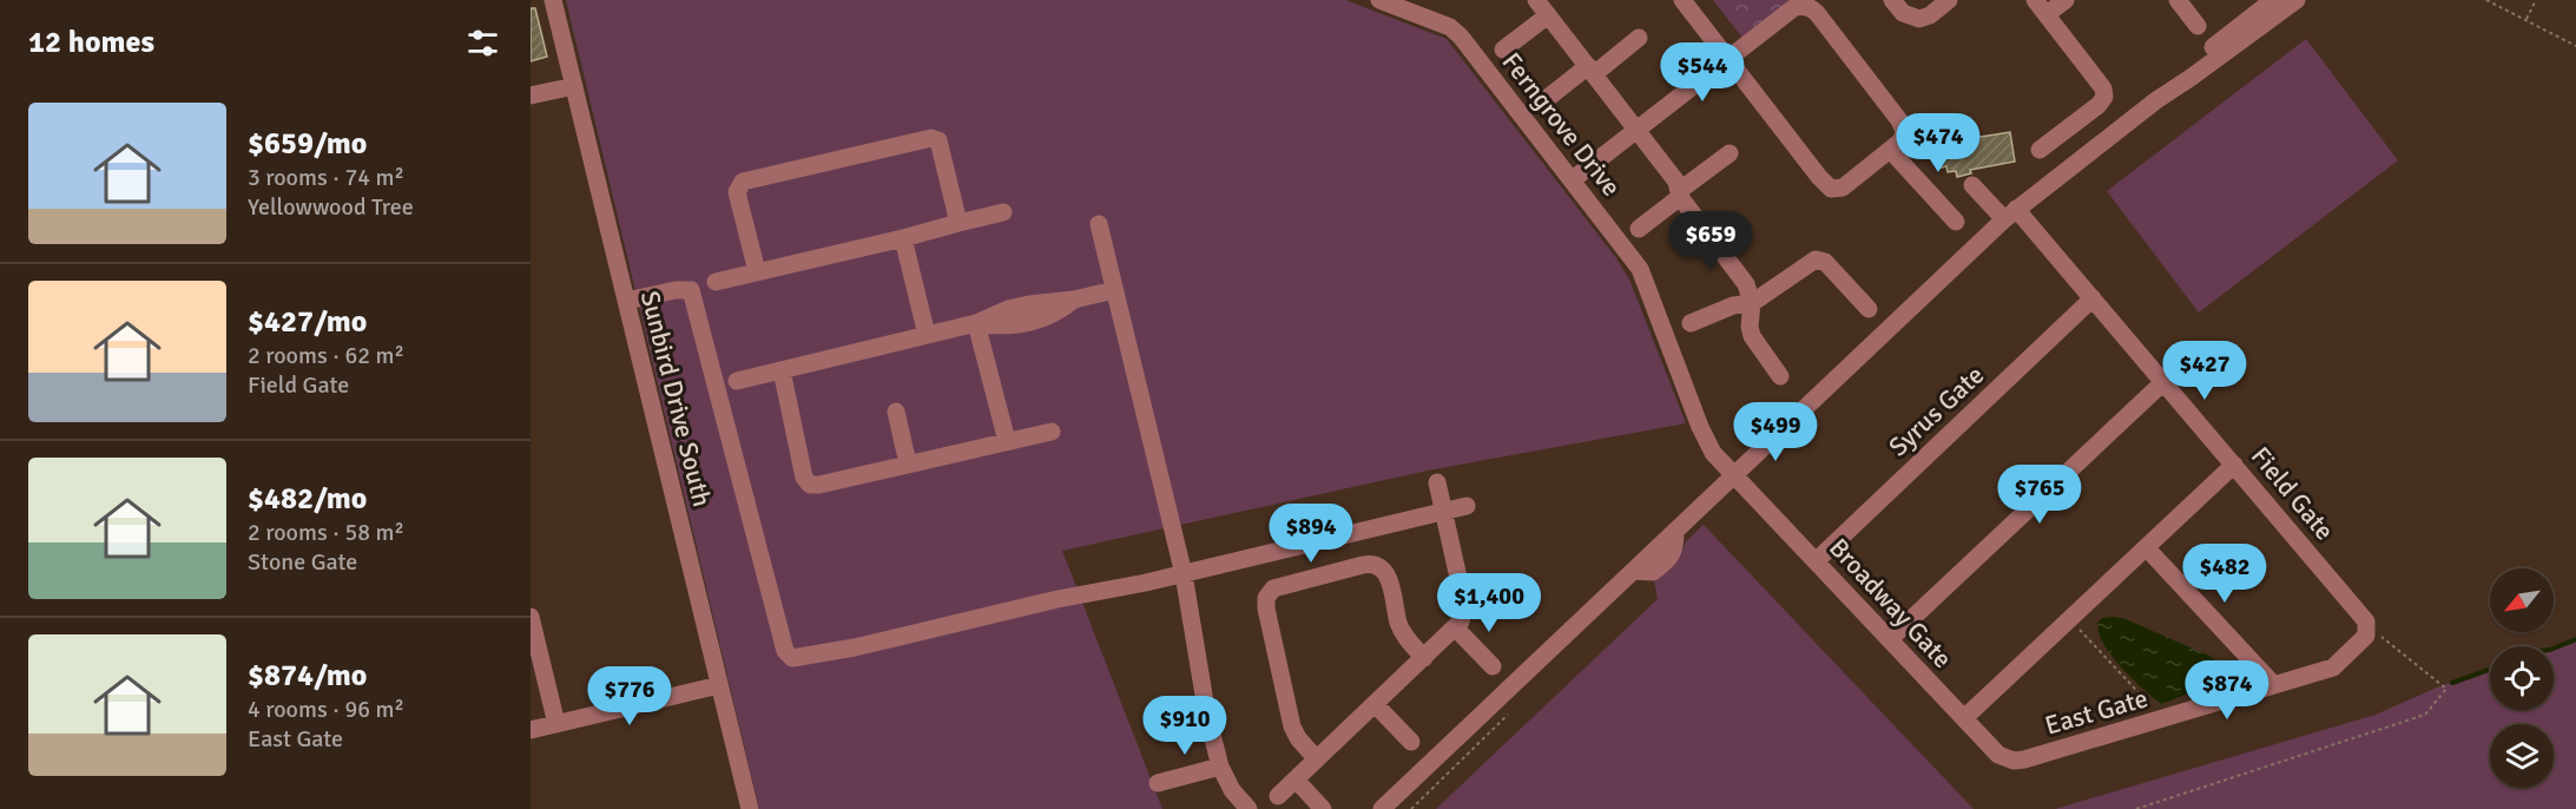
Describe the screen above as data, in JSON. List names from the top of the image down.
{
  "streets": {
    "street": [
      "Ferngrove Drive",
      "Sunbird Drive South",
      "Syrus Gate",
      "Field Gate",
      "Broadway Gate",
      "East Gate"
    ]
  },
  "crossings": [
    ["Ferngrove Drive", "Broadway Gate"],
    ["Syrus Gate", "Field Gate"],
    ["Syrus Gate", "Broadway Gate"],
    ["Field Gate", "East Gate"],
    ["Broadway Gate", "East Gate"]
  ],
  "north": "bottom left",
  "page": {
    "heading": "12 homes",
    "price": [
      "$544",
      "$474",
      "$659",
      "$427",
      "$499",
      "$765",
      "$894",
      "$482",
      "$1,400",
      "$874",
      "$776",
      "$910"
    ],
    "list": [
      {
        "name": "$659/mo",
        "note": "3 rooms · 74 m² · Yellowwood Tree"
      },
      {
        "name": "$427/mo",
        "note": "2 rooms · 62 m² · Field Gate"
      },
      {
        "name": "$482/mo",
        "note": "2 rooms · 58 m² · Stone Gate"
      },
      {
        "name": "$874/mo",
        "note": "4 rooms · 96 m² · East Gate"
      }
    ]
  }
}
